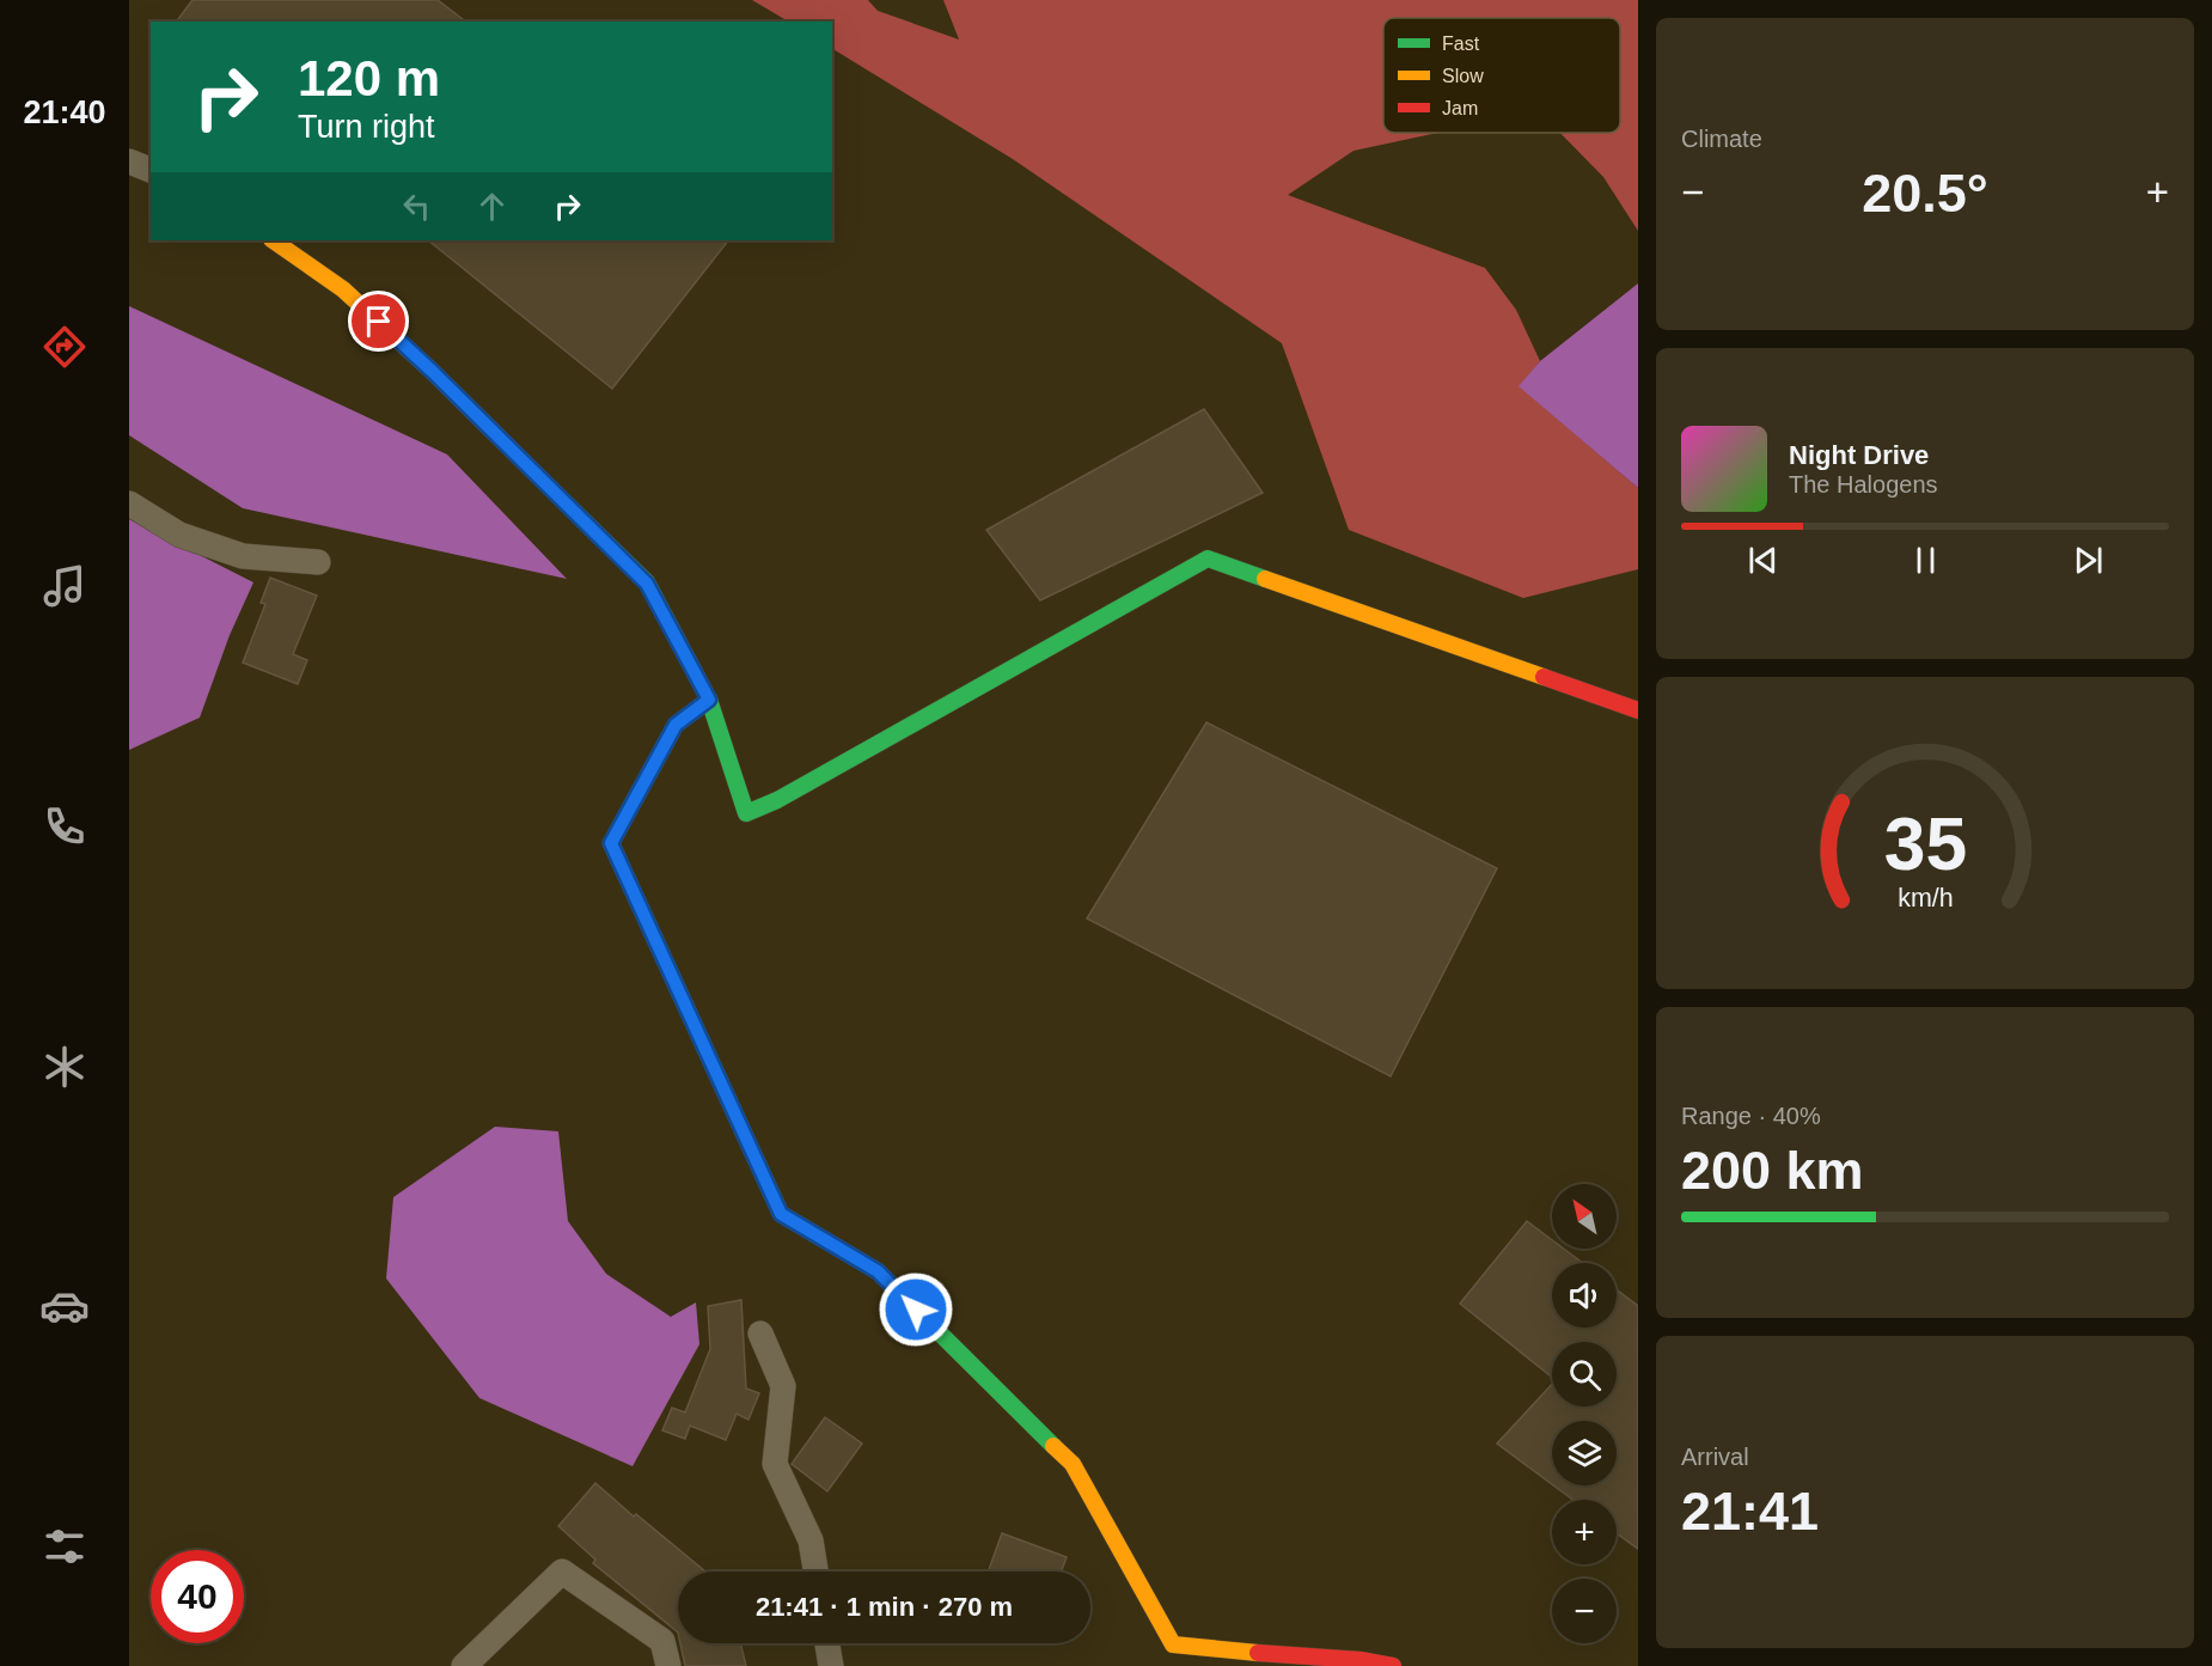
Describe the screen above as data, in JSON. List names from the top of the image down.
{
  "legend": ["Fast", "Slow", "Jam"],
  "north": "top left",
  "page": {
    "tabs": "21:40",
    "tile": [
      "Climate",
      ["Range · 40%", "200 km"],
      ["Arrival", "21:41"]
    ],
    "turn": ["120 m", "Turn right"],
    "heat": ["−", "20.5°", "+"],
    "song": ["Night Drive", "The Halogens"],
    "map_buttons": ["+", "−"],
    "limit": "40",
    "trip": "21:41 · 1 min · 270 m",
    "gauge": ["35", "km/h"]
  }
}
